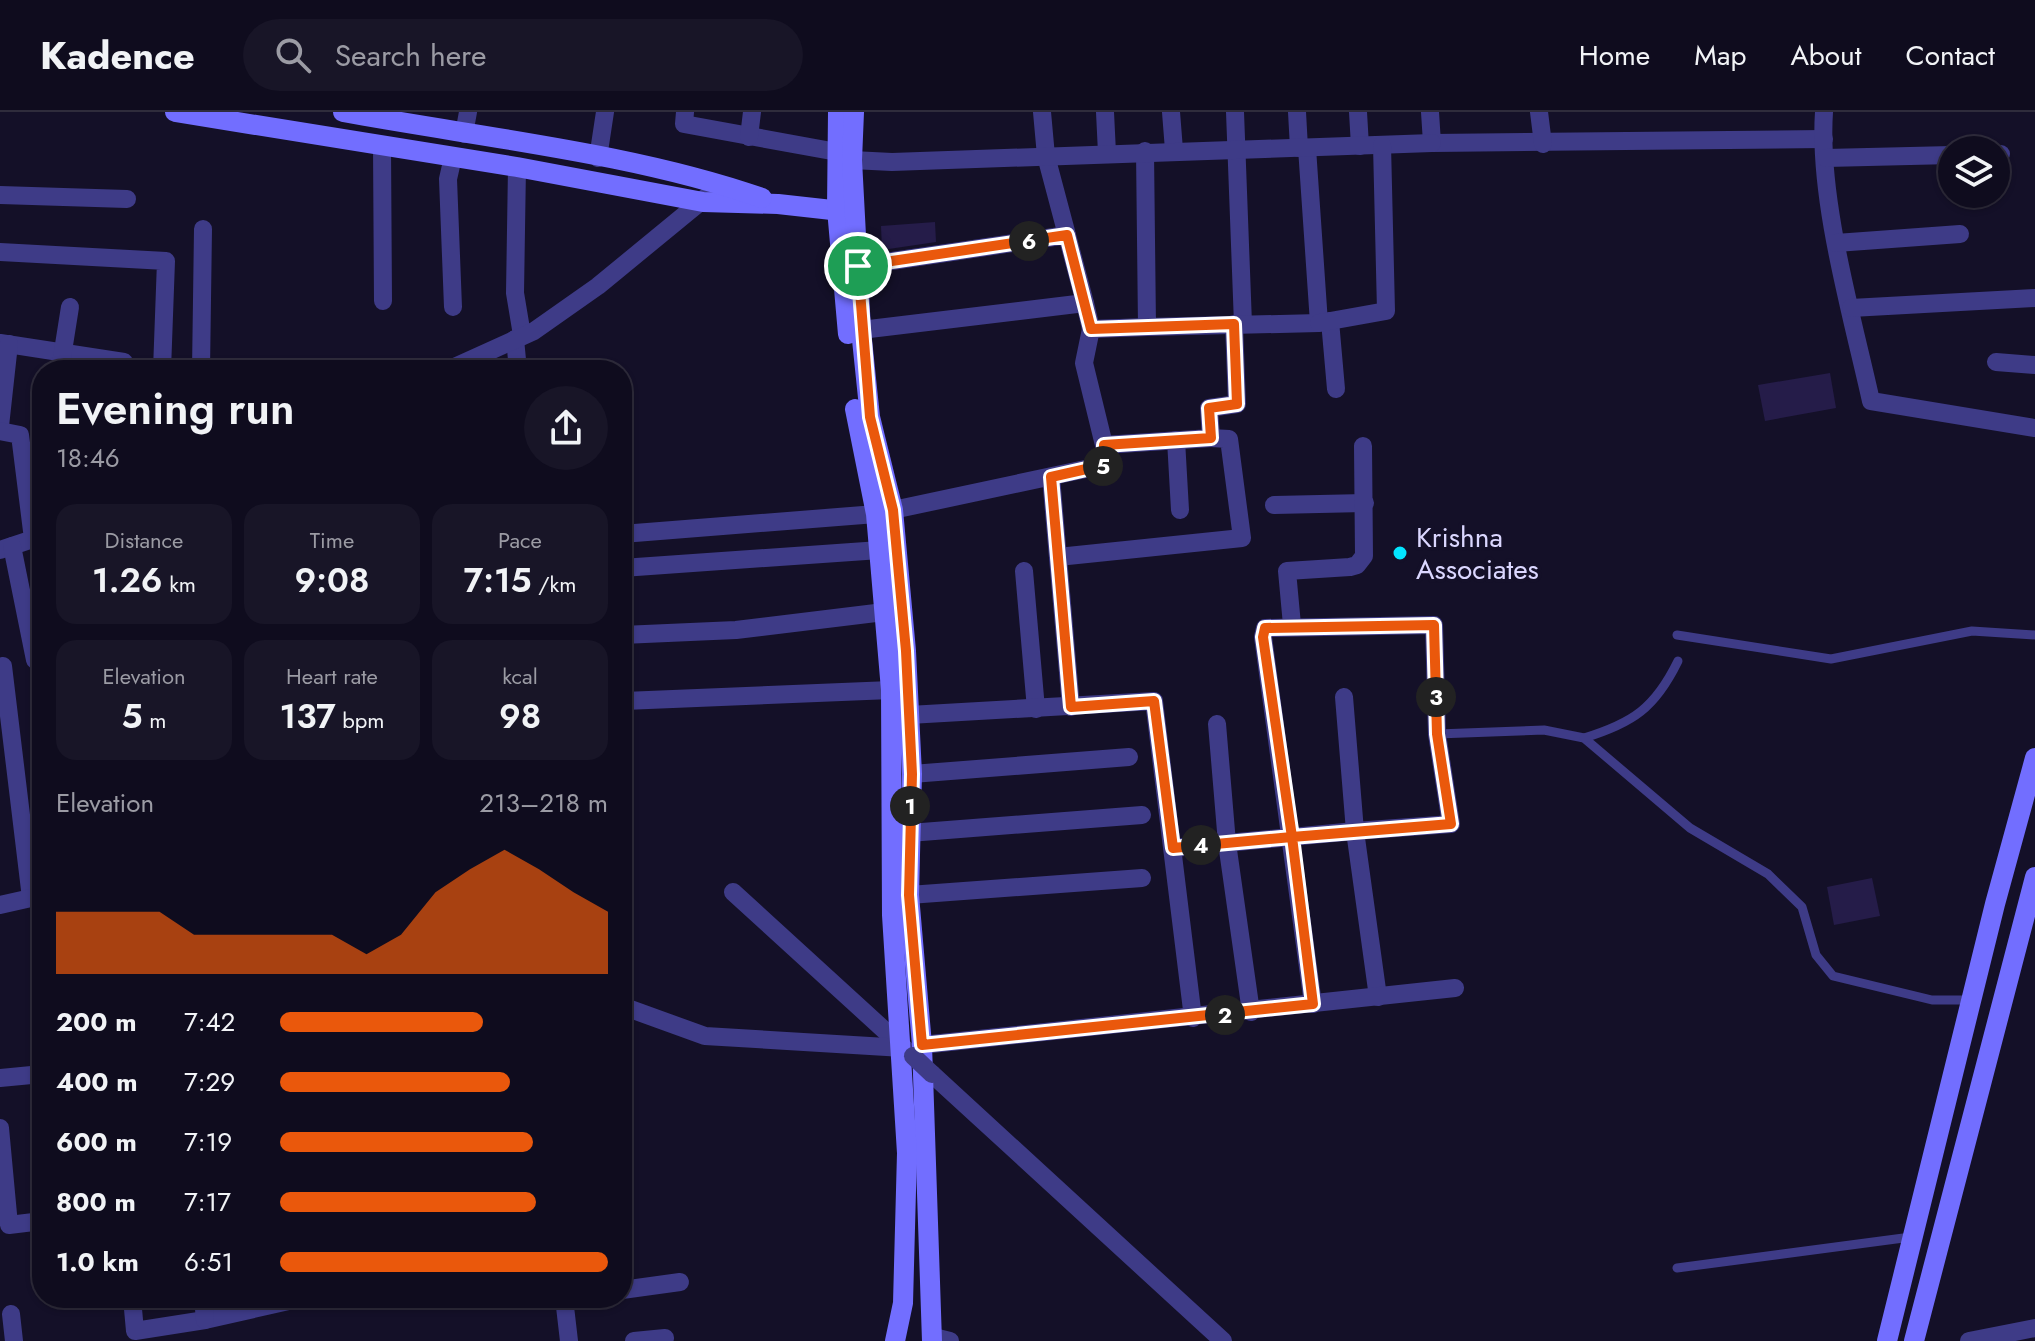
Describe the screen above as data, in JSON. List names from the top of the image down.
{
  "places": ["Krishna Associates"],
  "page": {
    "header": "Kadence",
    "search": "Search here",
    "nav": [
      "Home",
      "Map",
      "About",
      "Contact"
    ],
    "pins": [
      "6",
      "5",
      "3",
      "1",
      "4",
      "2"
    ],
    "heading": ["Evening run", "18:46"],
    "stats": [
      ["Distance", "1.26 km"],
      ["Time", "9:08"],
      ["Pace", "7:15 /km"],
      ["Elevation", "5 m"],
      ["Heart rate", "137 bpm"],
      ["kcal", "98"]
    ],
    "chart": ["Elevation", "213–218 m"],
    "list": [
      {
        "name": "200 m",
        "note": "7:42"
      },
      {
        "name": "400 m",
        "note": "7:29"
      },
      {
        "name": "600 m",
        "note": "7:19"
      },
      {
        "name": "800 m",
        "note": "7:17"
      },
      {
        "name": "1.0 km",
        "note": "6:51"
      }
    ]
  }
}
